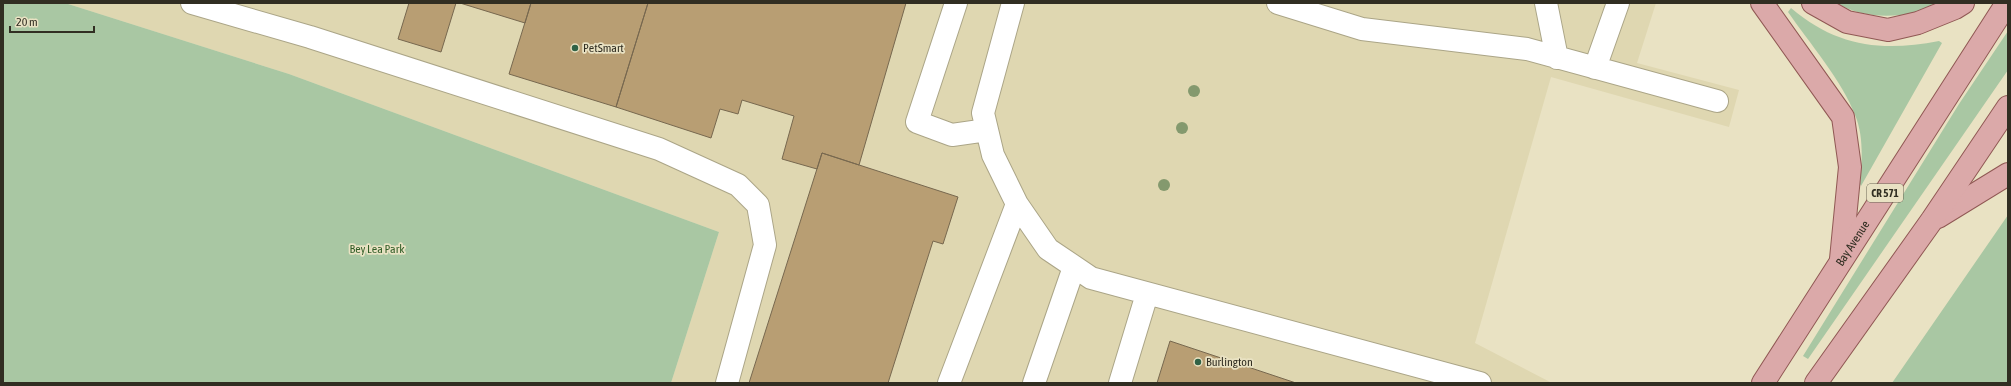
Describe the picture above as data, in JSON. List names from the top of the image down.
{
  "streets": {
    "main road": ["CR 571", "Bay Avenue"]
  },
  "parks": ["Bey Lea Park"],
  "places": ["PetSmart", "Burlington"],
  "scale_bar": "20 m"
}
